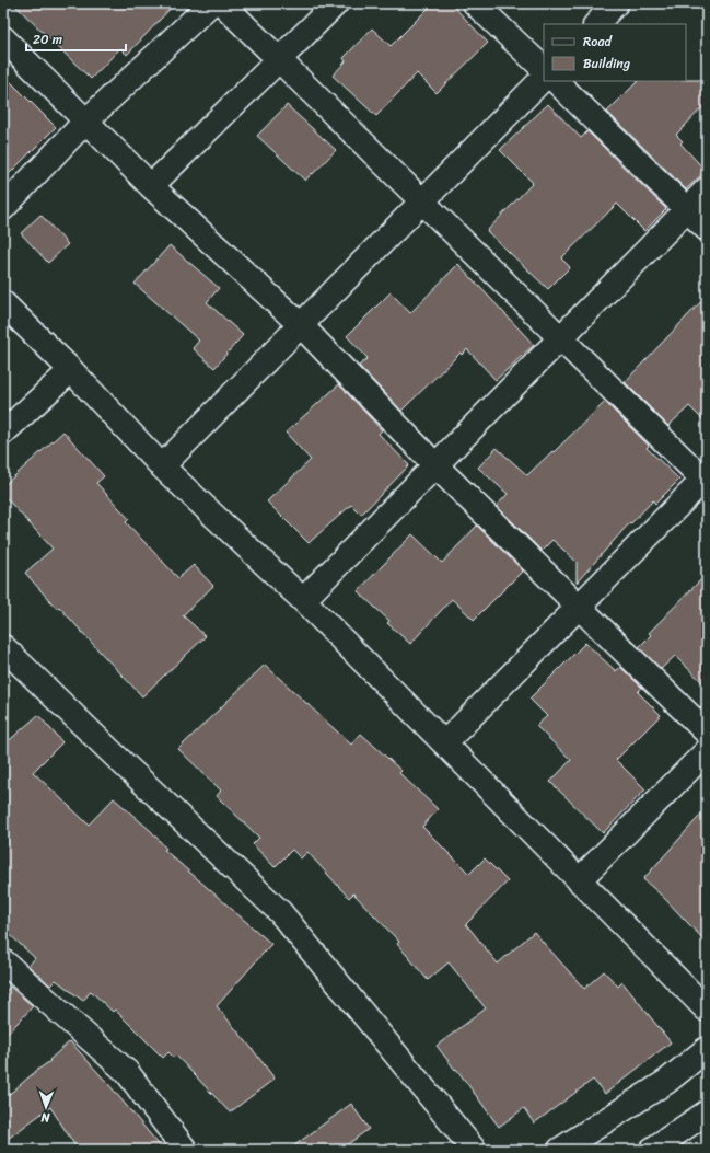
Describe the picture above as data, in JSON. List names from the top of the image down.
{
  "legend": ["Road", "Building"],
  "scale_bar": "20 m",
  "north": "bottom"
}
